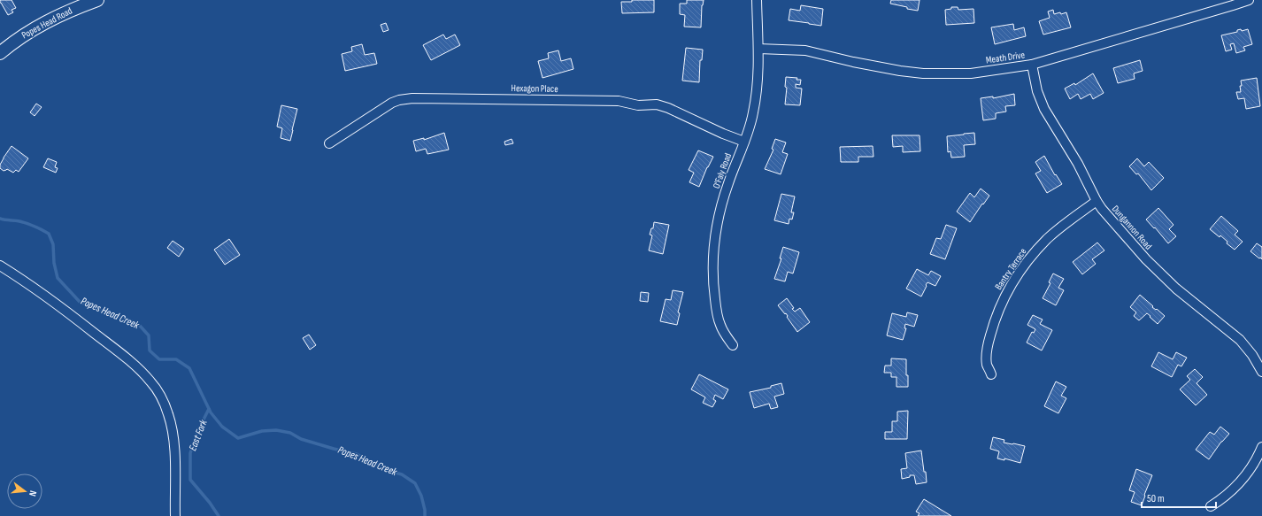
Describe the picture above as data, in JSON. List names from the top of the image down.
{
  "streets": {
    "street": [
      "Popes Head Road",
      "Meath Drive",
      "Hexagon Place",
      "O'Faly Road",
      "Dungannon Road",
      "Bantry Terrace"
    ]
  },
  "crossings": [
    ["Meath Drive", "O'Faly Road"],
    ["Meath Drive", "Dungannon Road"],
    ["Hexagon Place", "O'Faly Road"],
    ["Dungannon Road", "Bantry Terrace"]
  ],
  "water": ["Popes Head Creek", "East Fork"],
  "scale_bar": "50 m",
  "north": "right"
}
